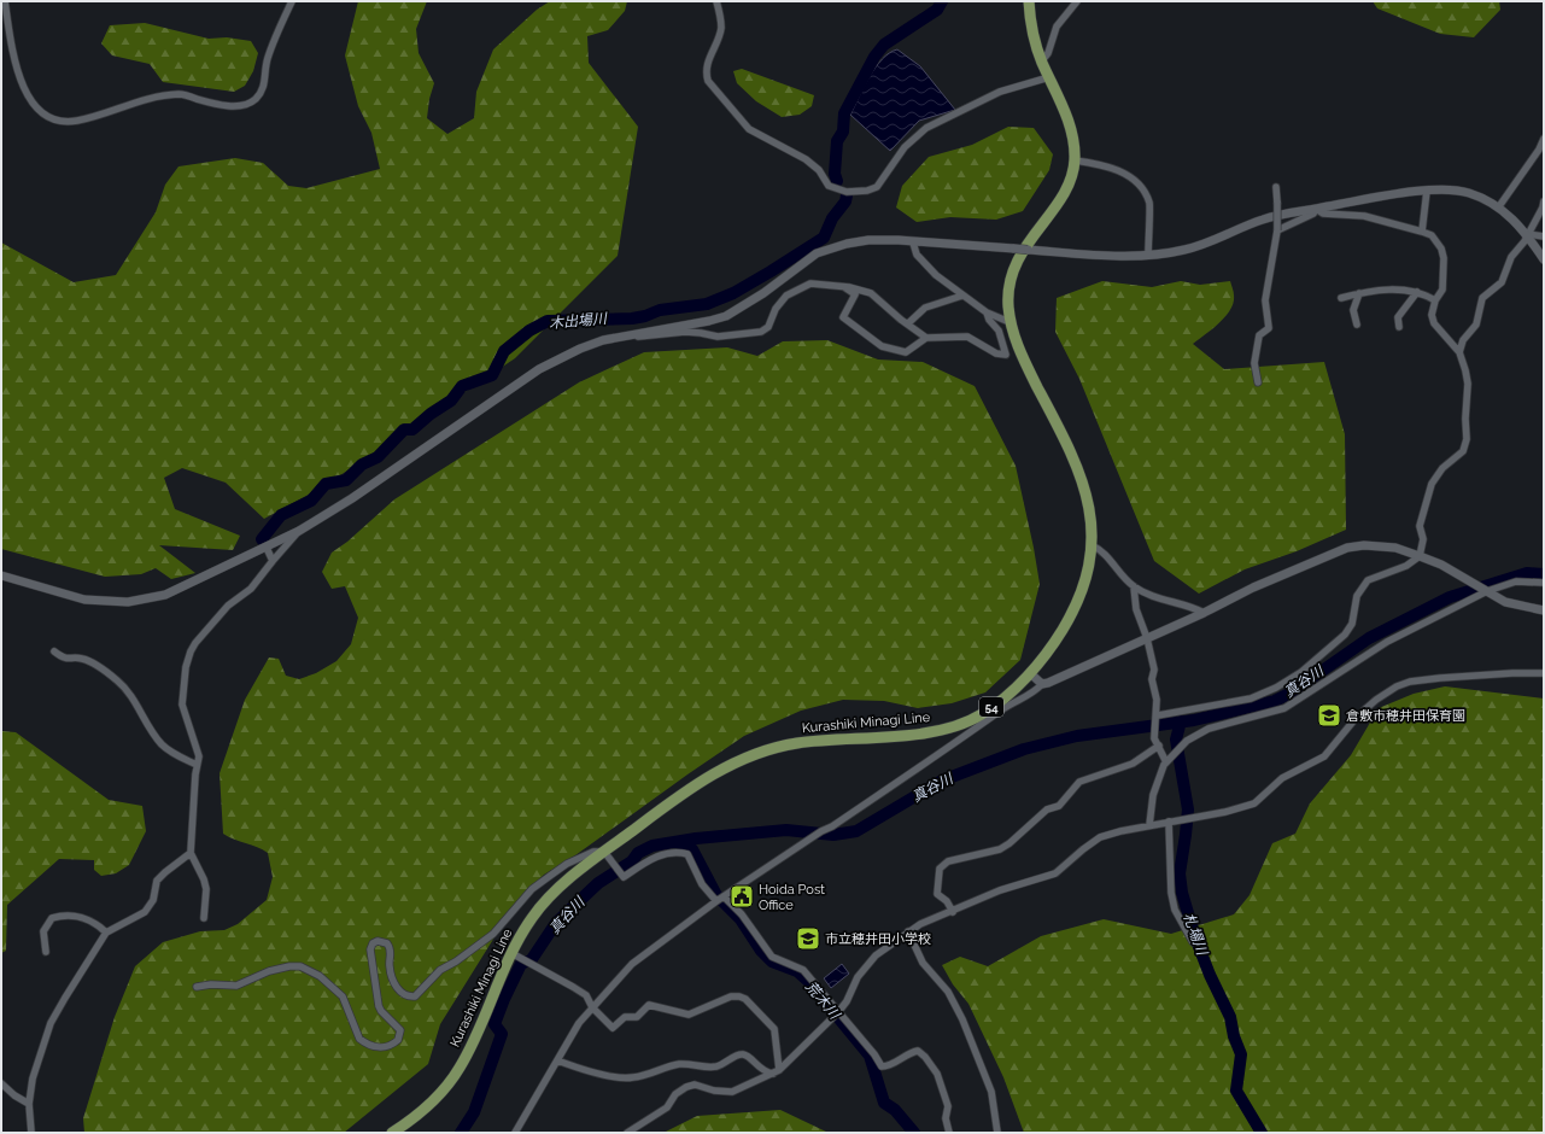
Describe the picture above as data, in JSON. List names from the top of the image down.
{
  "streets": {
    "main road": ["54", "Kurashiki Minagi Line"]
  },
  "water": [
    "木出場川",
    "真谷川",
    "札場川",
    "荒木川"
  ],
  "places": {
    "school or university": ["倉敷市穂井田保育園", "市立穂井田小学校"],
    "public building": ["Hoida Post Office"]
  }
}
